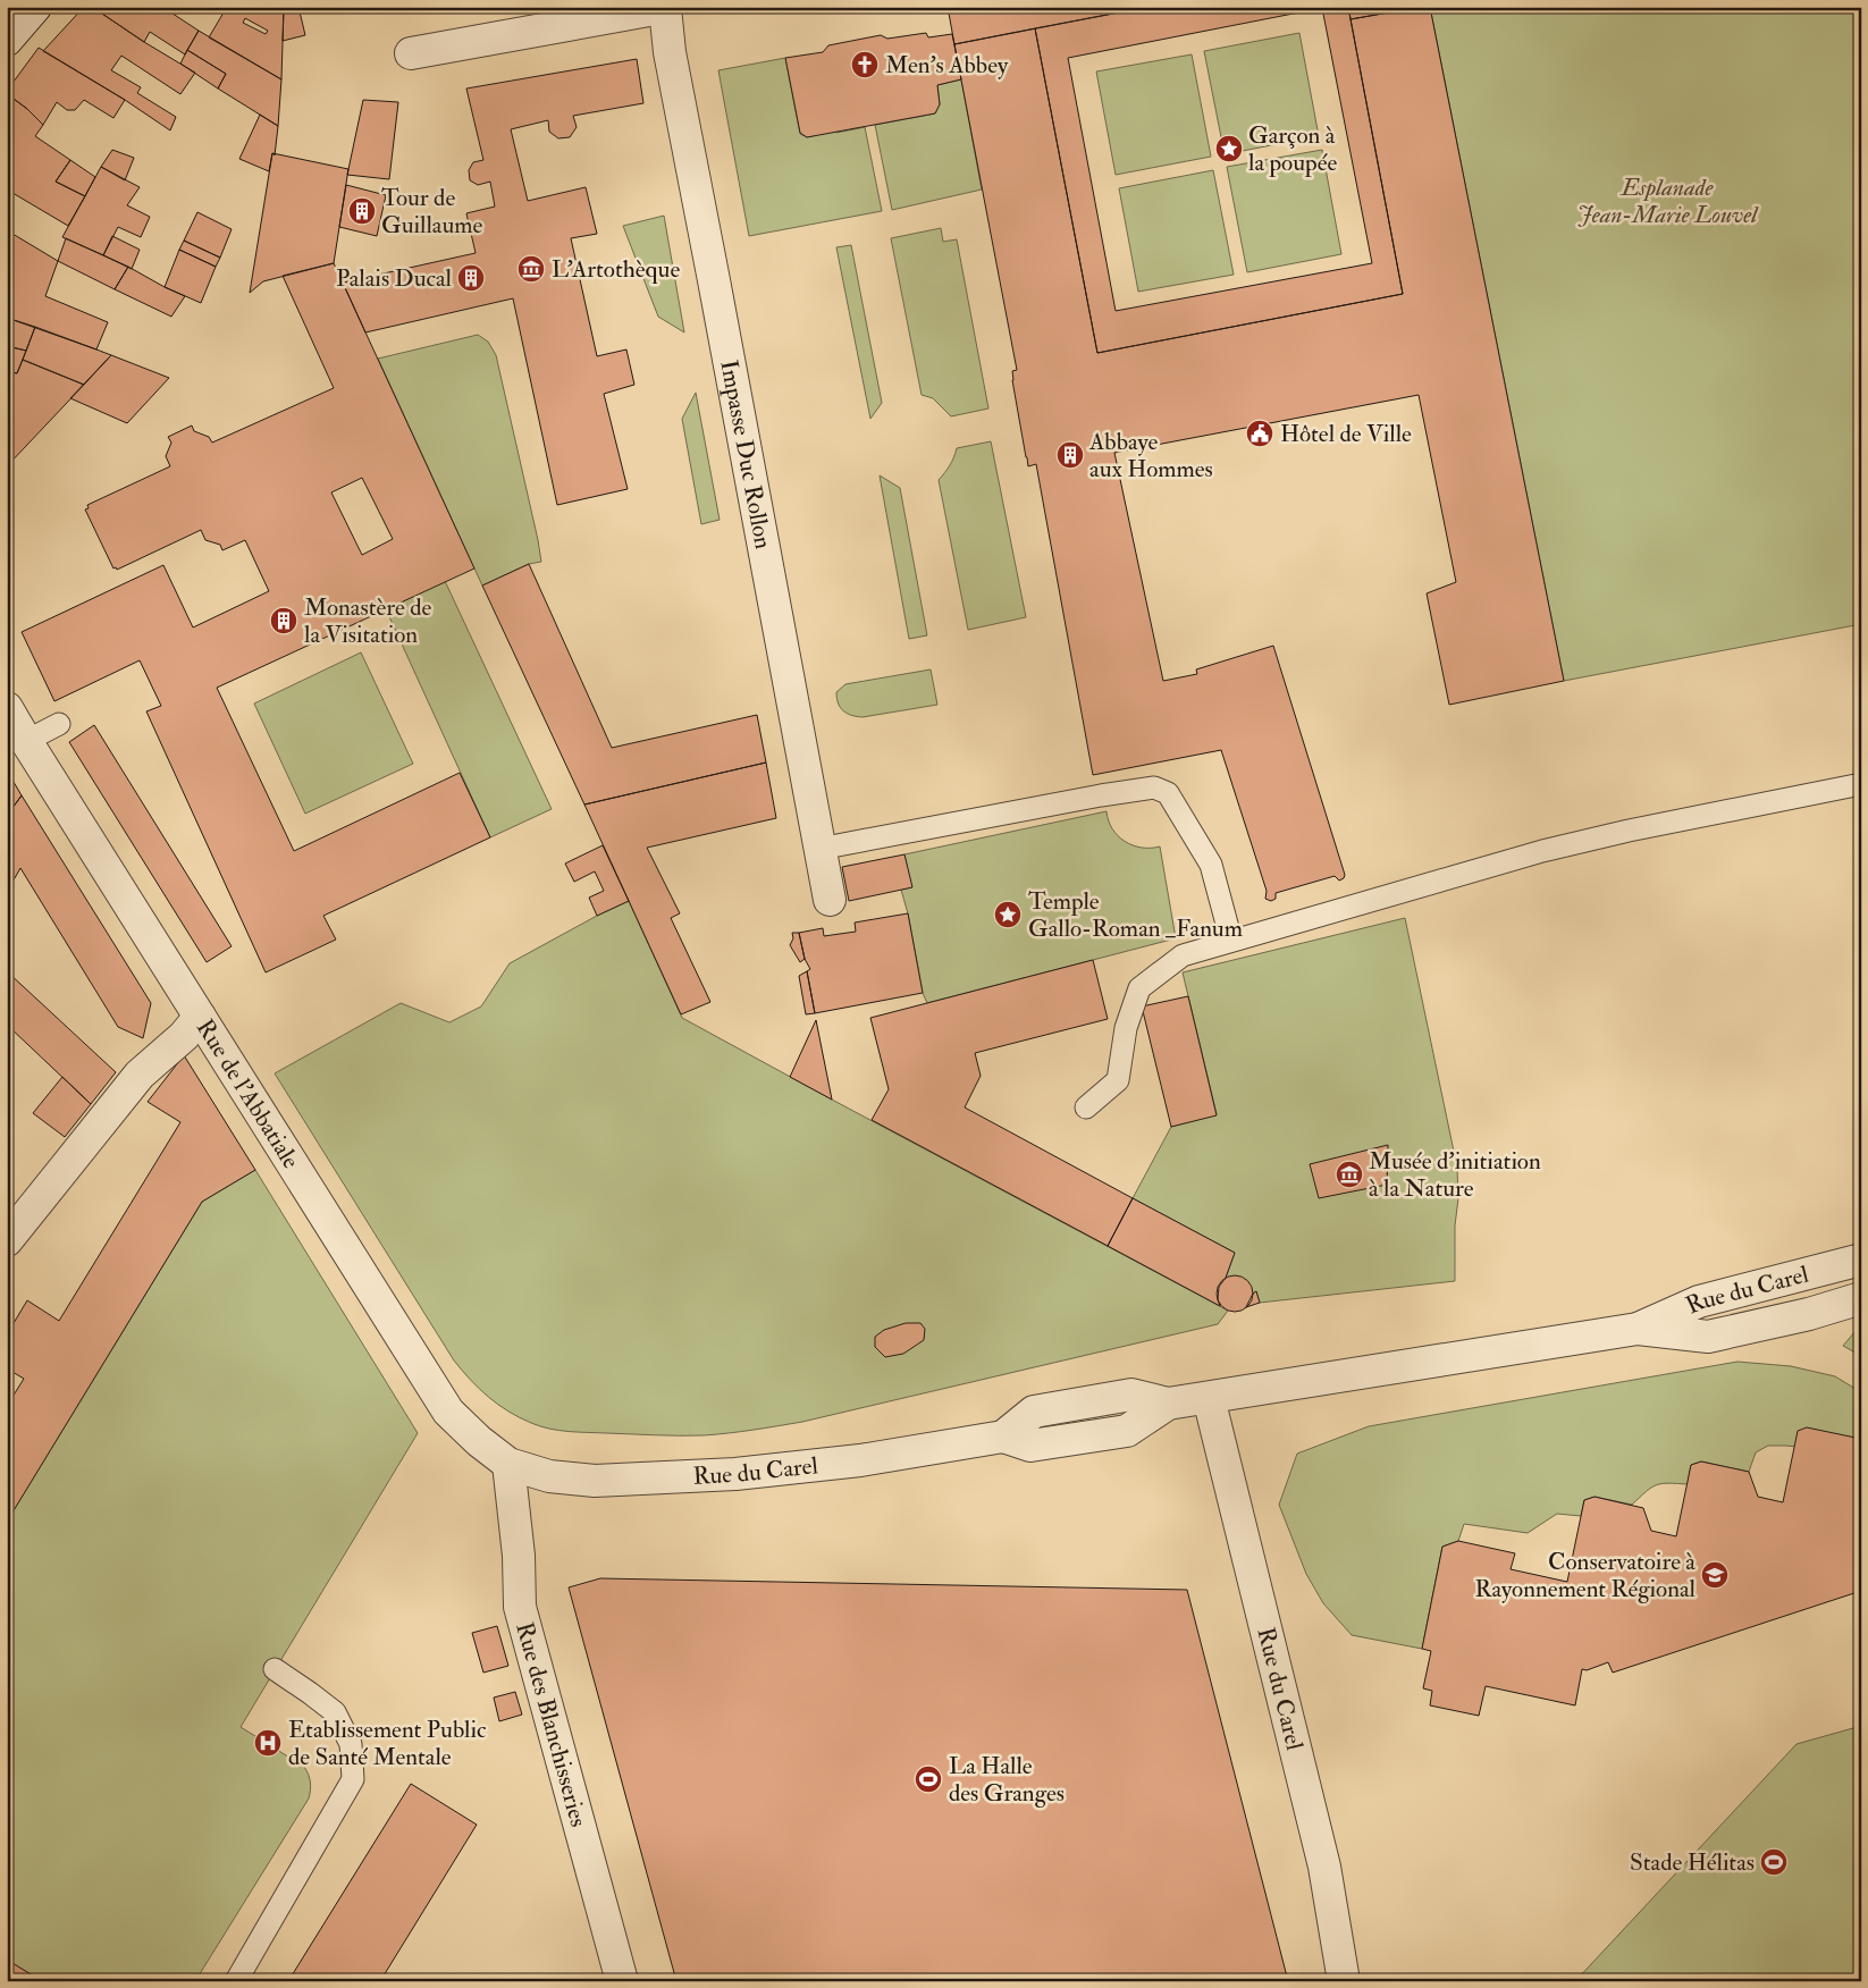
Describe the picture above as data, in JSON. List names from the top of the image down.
{
  "streets": {
    "street": [
      "Impasse Duc Rollon",
      "Rue de l'Abbatiale",
      "Rue du Carel",
      "Rue des Blanchisseries"
    ]
  },
  "crossings": [
    ["Rue de l'Abbatiale", "Rue du Carel"],
    ["Rue de l'Abbatiale", "Rue des Blanchisseries"],
    ["Rue du Carel", "Rue des Blanchisseries"]
  ],
  "parks": ["Esplanade Jean-Marie Louvel"],
  "places": {
    "church": ["Men’s Abbey"],
    "place": ["Garçon à la poupée", "Temple Gallo-Roman _Fanum"],
    "building": [
      "Tour de Guillaume",
      "Palais Ducal",
      "Abbaye aux Hommes",
      "Monastère de la Visitation"
    ],
    "museum": ["L'Artothèque", "Musée d'initiation à la Nature"],
    "public building": ["Hôtel de Ville"],
    "school or university": ["Conservatoire à Rayonnement Régional"],
    "hospital": ["Etablissement Public de Santé Mentale"],
    "sports": ["La Halle des Granges", "Stade Hélitas"]
  }
}
